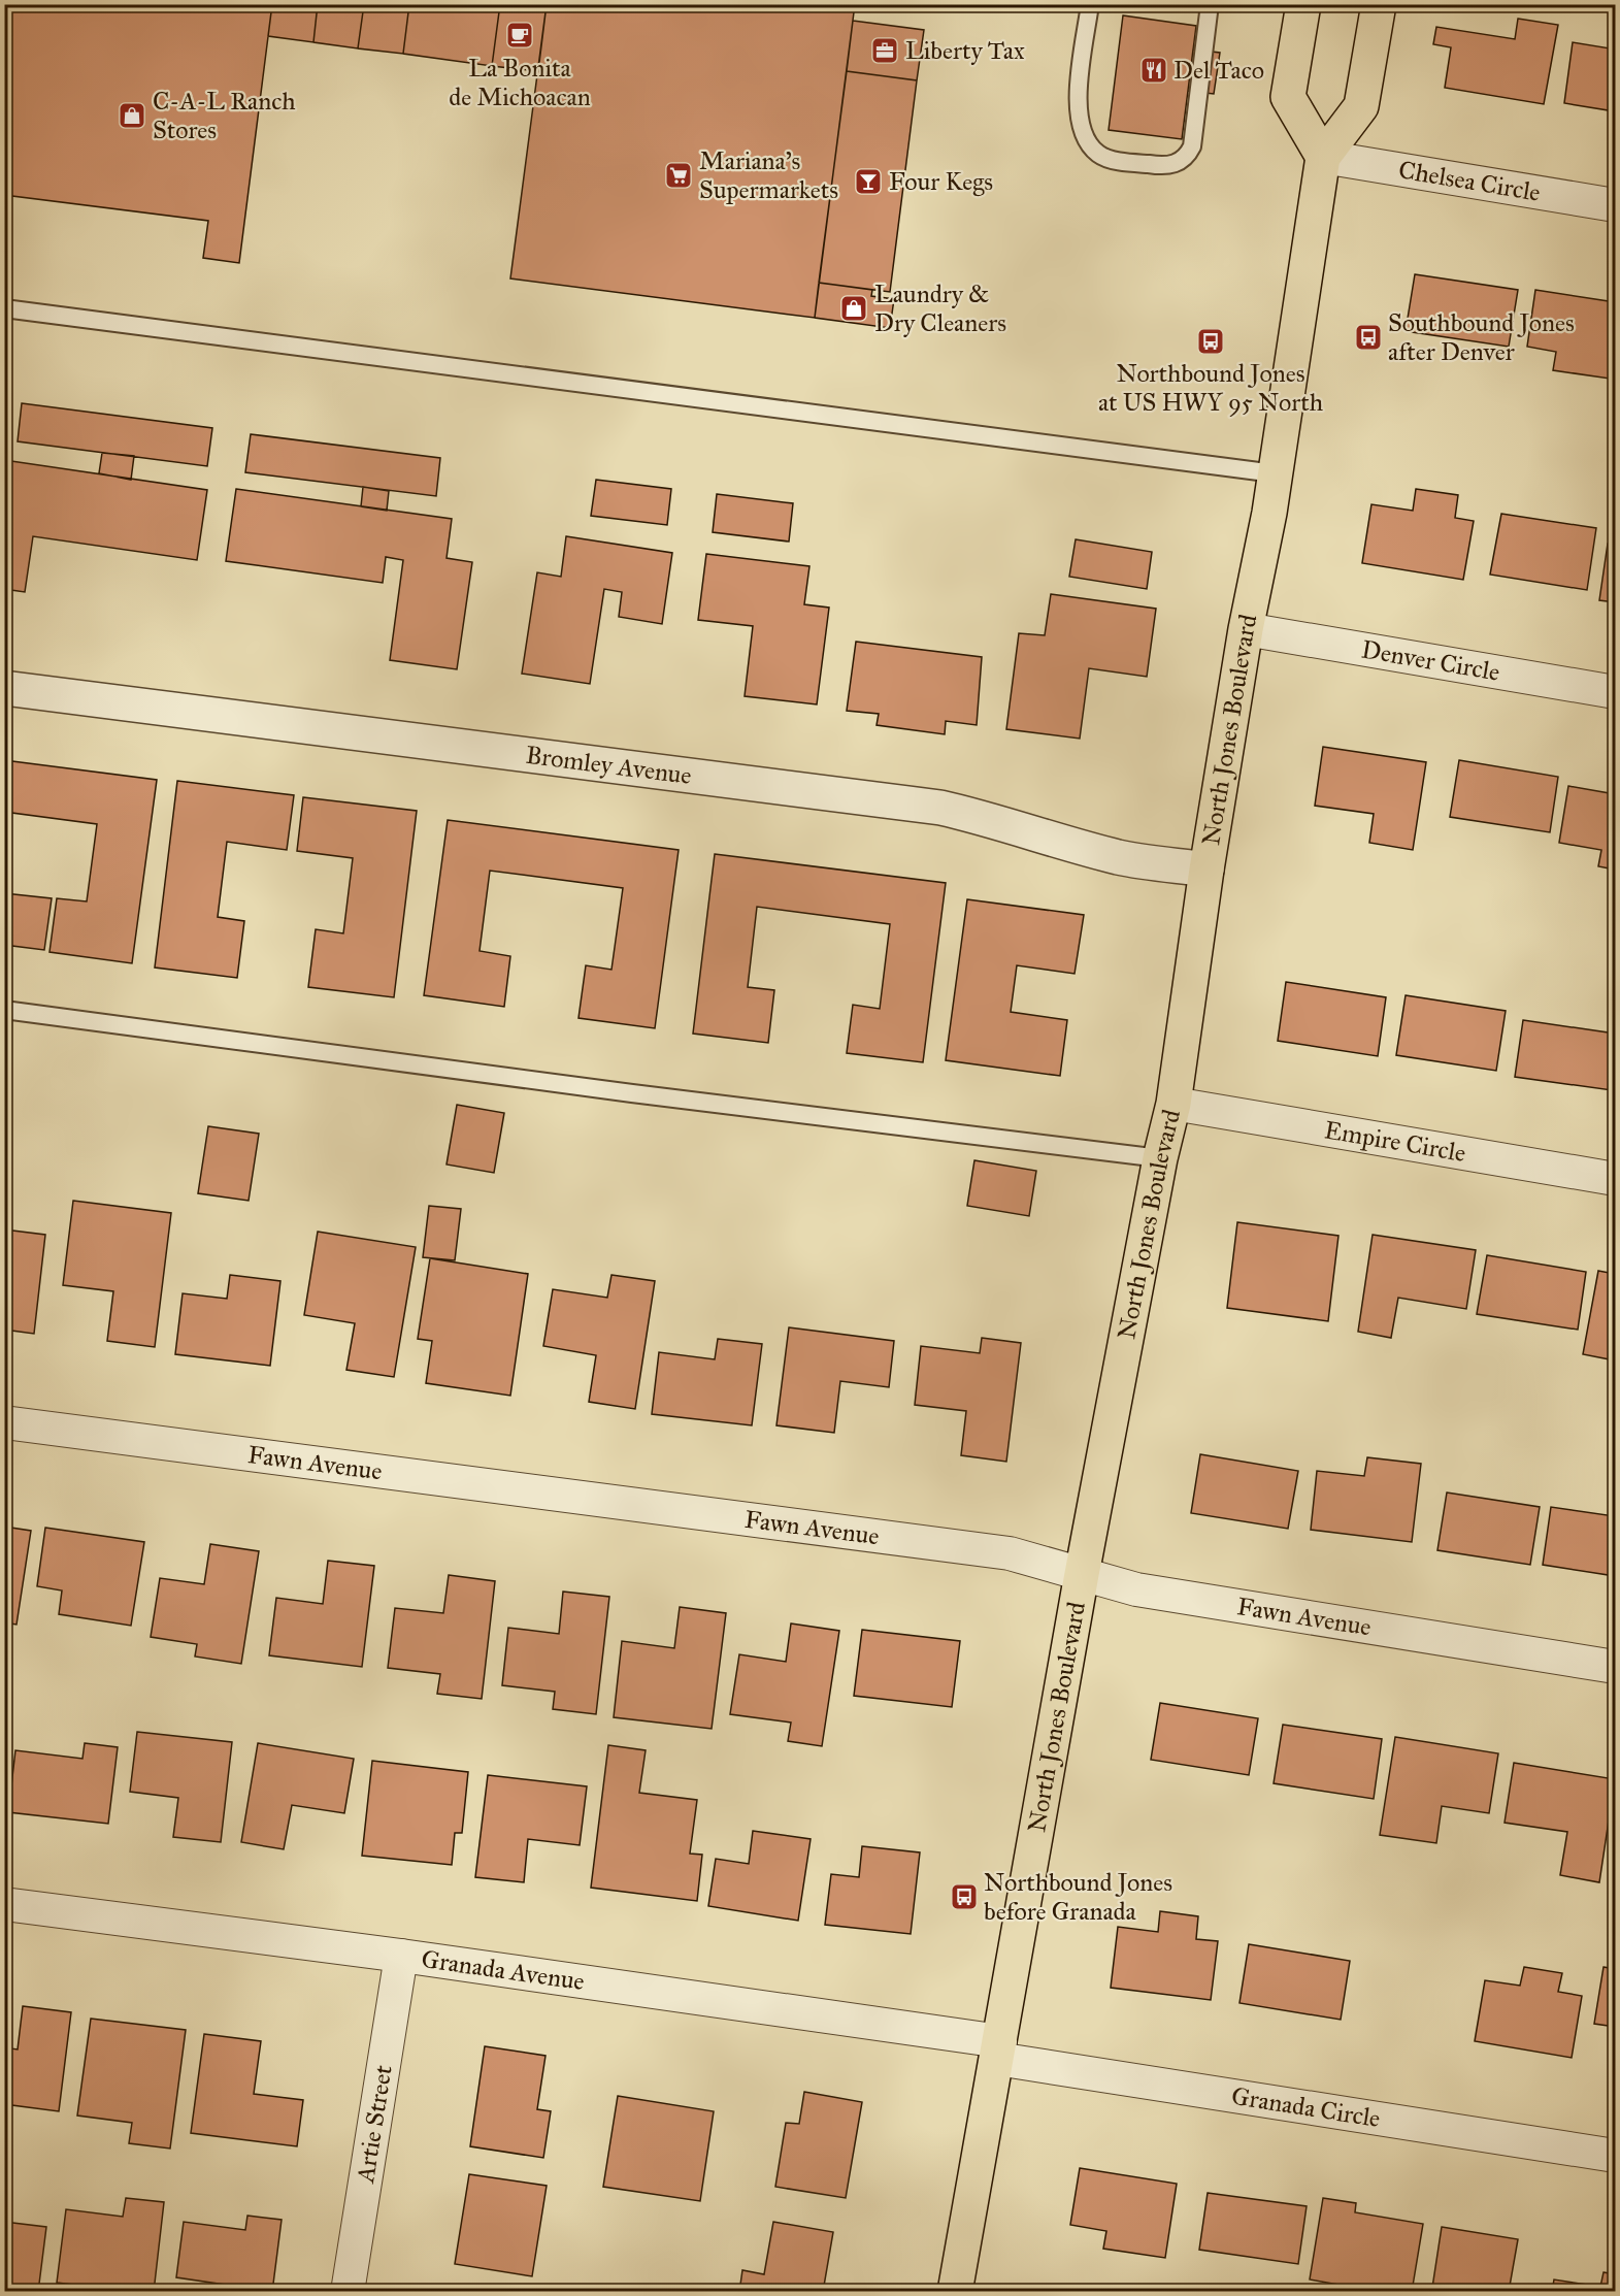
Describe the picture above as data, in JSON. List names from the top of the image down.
{
  "streets": {
    "main road": ["North Jones Boulevard"],
    "street": [
      "Chelsea Circle",
      "Denver Circle",
      "Bromley Avenue",
      "Empire Circle",
      "Fawn Avenue",
      "Granada Avenue",
      "Granada Circle",
      "Artie Street"
    ]
  },
  "crossings": [
    ["Chelsea Circle", "North Jones Boulevard"],
    ["Denver Circle", "North Jones Boulevard"],
    ["North Jones Boulevard", "Bromley Avenue"],
    ["North Jones Boulevard", "Empire Circle"],
    ["North Jones Boulevard", "Fawn Avenue"],
    ["North Jones Boulevard", "Granada Avenue"],
    ["North Jones Boulevard", "Granada Circle"],
    ["Granada Avenue", "Granada Circle"],
    ["Granada Avenue", "Artie Street"]
  ],
  "places": {
    "cafe": ["La Bonita de Michoacan"],
    "office": ["Liberty Tax"],
    "restaurant": ["Del Taco"],
    "shop": ["C-A-L Ranch Stores", "Laundry & Dry Cleaners"],
    "supermarket": ["Mariana's Supermarkets"],
    "bar": ["Four Kegs"],
    "bus stop": ["Southbound Jones after Denver", "Northbound Jones at US HWY 95 North", "Northbound Jones before Granada"]
  }
}
